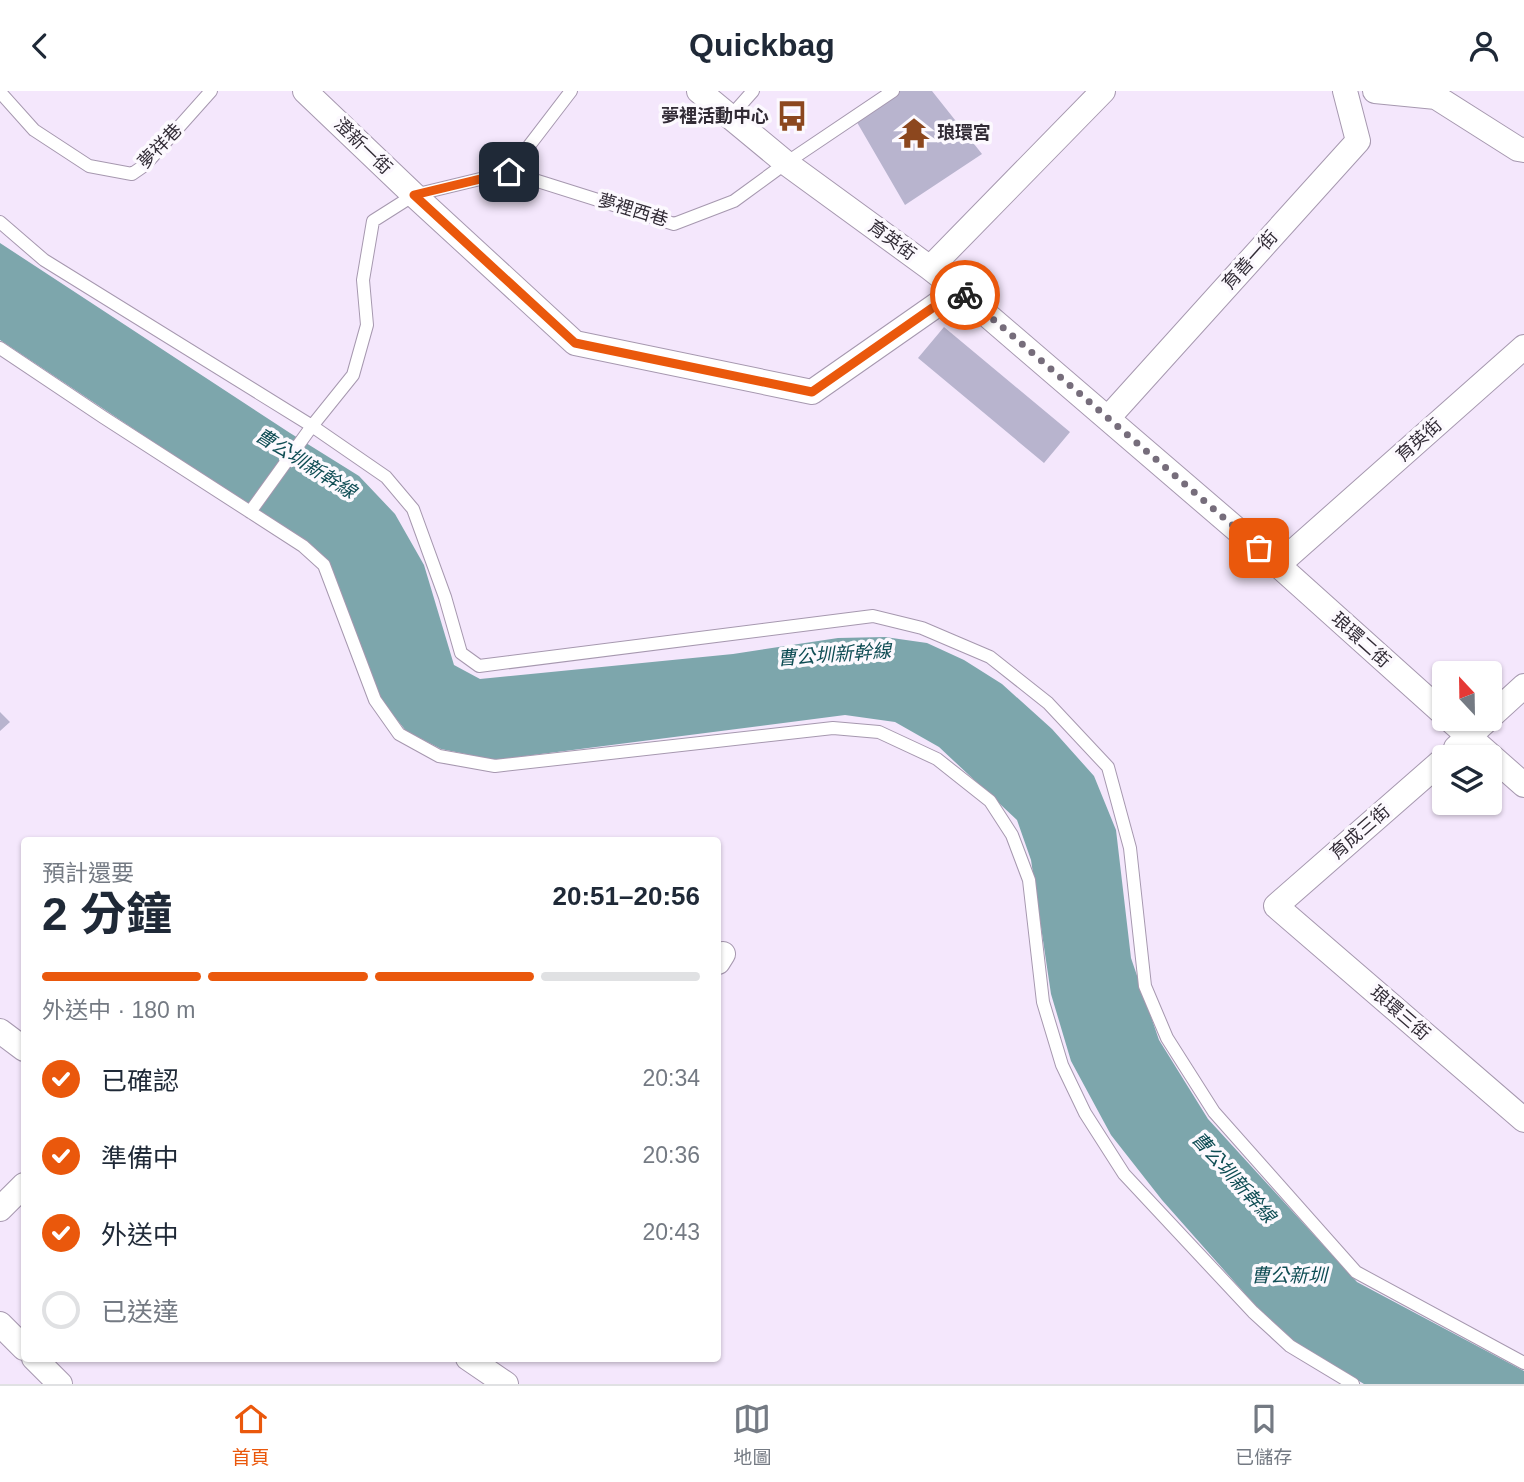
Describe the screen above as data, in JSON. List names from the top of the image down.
{
  "streets": {
    "street": [
      "澄新一街",
      "育英街",
      "育善一街",
      "琅環二街",
      "育成三街",
      "琅環三街"
    ],
    "lane": ["夢祥巷", "夢裡西巷"]
  },
  "crossings": [
    ["澄新一街", "育英街"],
    ["夢裡西巷", "育英街"],
    ["育英街", "育善一街"],
    ["育英街", "琅環二街"],
    ["育成三街", "琅環三街"]
  ],
  "water": ["曹公圳新幹線", "曹公新圳"],
  "places": {
    "bus stop": ["夢裡活動中心"],
    "temple": ["琅環宮"]
  },
  "north": "top",
  "page": {
    "header": "Quickbag",
    "heading": ["2 分鐘", "預計還要", "20:51–20:56"],
    "bar": "外送中 · 180 m",
    "list": [
      ["已確認", "20:34"],
      ["準備中", "20:36"],
      ["外送中", "20:43"],
      "已送達"
    ],
    "tabs": ["首頁", "地圖", "已儲存"]
  }
}
